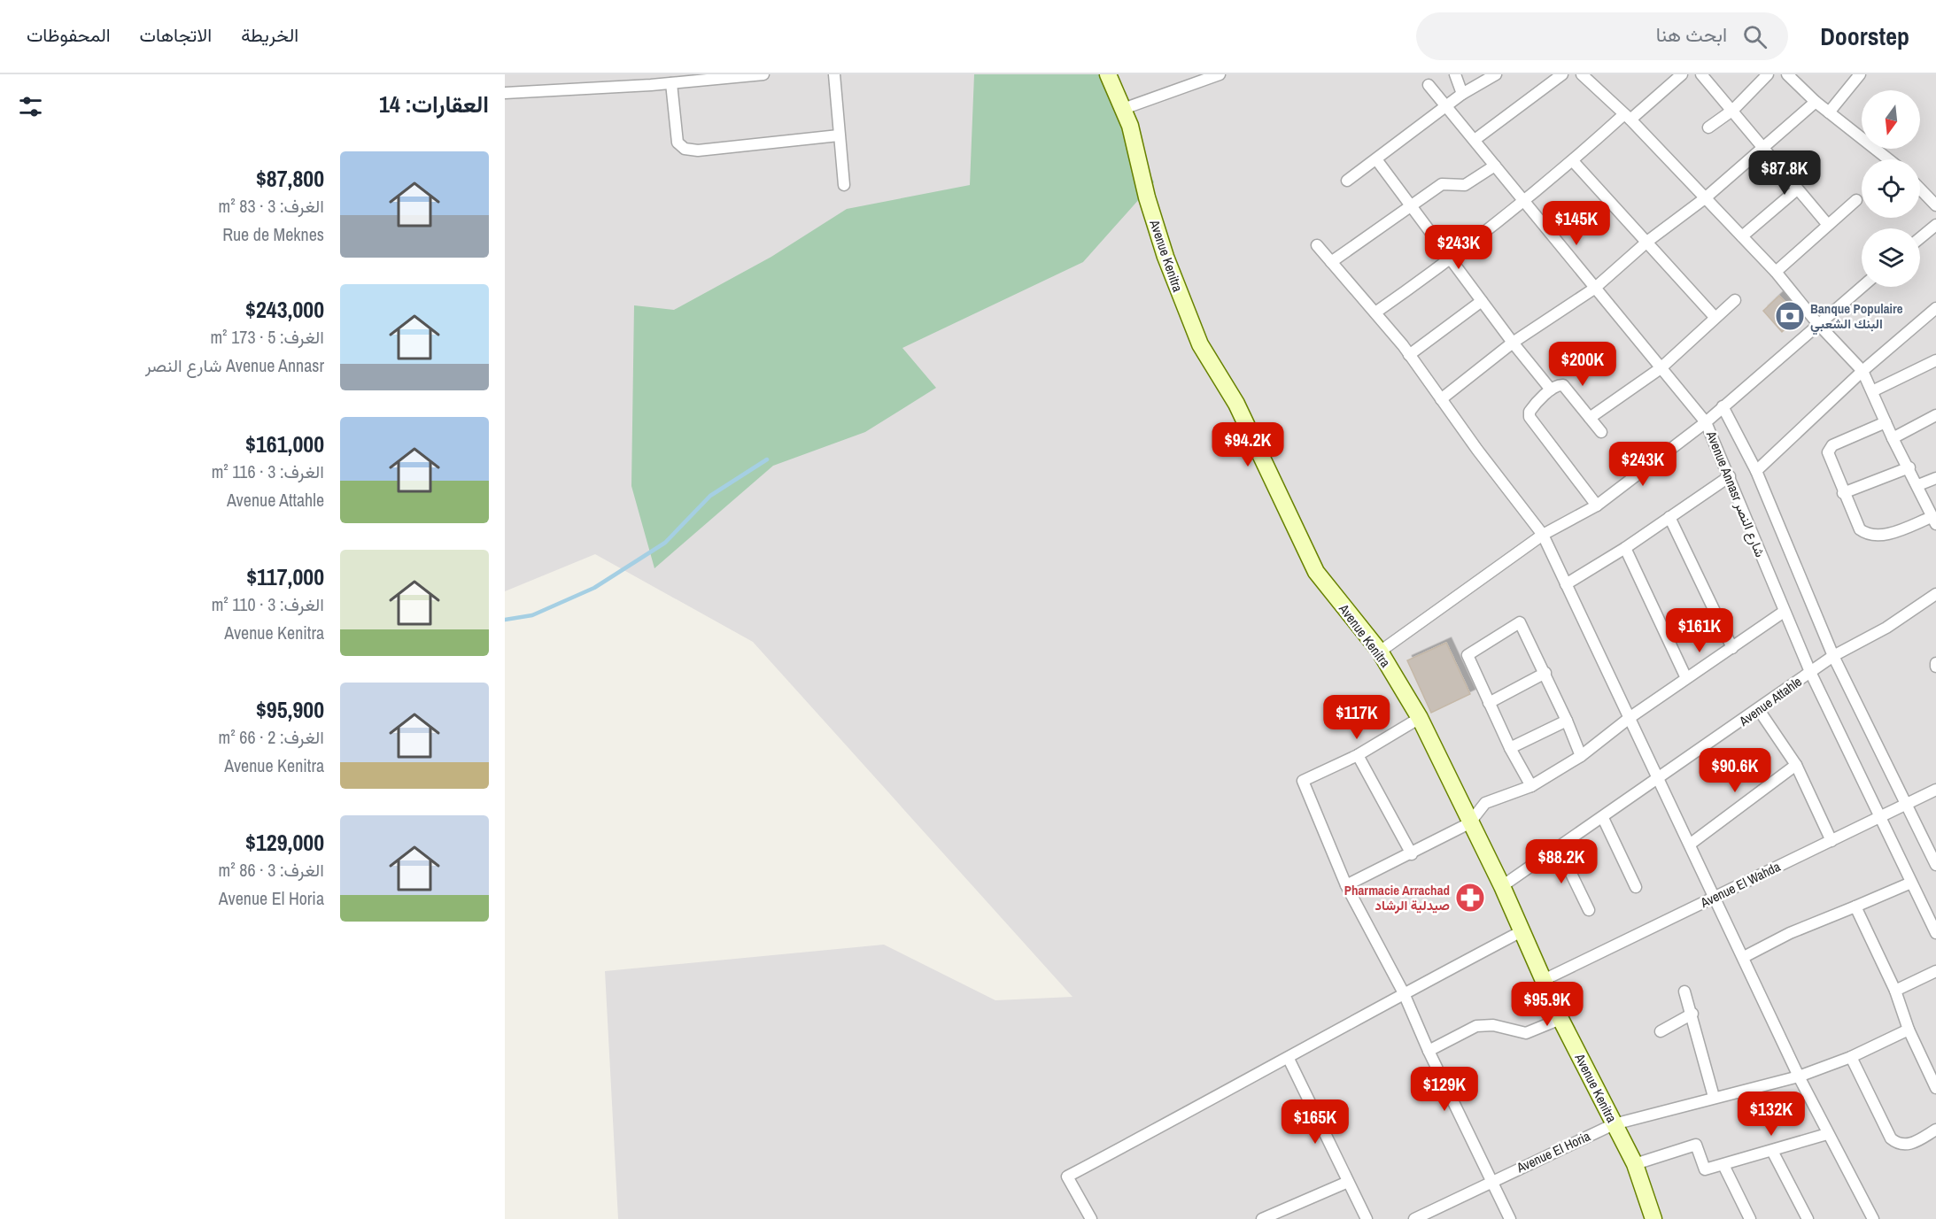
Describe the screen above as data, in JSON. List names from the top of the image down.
{
  "streets": {
    "street": [
      "Avenue Kenitra",
      "Avenue Annasr شارع النصر",
      "Avenue Attahle",
      "Avenue El Wahda",
      "Avenue El Horia"
    ]
  },
  "crossings": [
    ["Avenue Kenitra", "Avenue Attahle"],
    ["Avenue Kenitra", "Avenue El Wahda"],
    ["Avenue Kenitra", "Avenue El Horia"],
    ["Avenue Annasr شارع النصر", "Avenue Attahle"],
    ["Avenue Annasr شارع النصر", "Avenue El Wahda"]
  ],
  "places": {
    "bank": ["Banque Populaire البنك الشعبي"],
    "pharmacy": ["Pharmacie Arrachad صيدلية الرشاد"]
  },
  "north": "bottom",
  "page": {
    "header": "Doorstep",
    "search": "ابحث هنا",
    "nav": ["الخريطة", "الاتجاهات", "المحفوظات"],
    "heading": "العقارات: 14",
    "list": [
      {
        "name": "$87,800",
        "note": "الغرف: 3 · 83 m² · Rue de Meknes"
      },
      {
        "name": "$243,000",
        "note": "الغرف: 5 · 173 m² · Avenue Annasr شارع النصر"
      },
      {
        "name": "$161,000",
        "note": "الغرف: 3 · 116 m² · Avenue Attahle"
      },
      {
        "name": "$117,000",
        "note": "الغرف: 3 · 110 m² · Avenue Kenitra"
      },
      {
        "name": "$95,900",
        "note": "الغرف: 2 · 66 m² · Avenue Kenitra"
      },
      {
        "name": "$129,000",
        "note": "الغرف: 3 · 86 m² · Avenue El Horia"
      }
    ],
    "price": [
      "$87.8K",
      "$145K",
      "$243K",
      "$200K",
      "$94.2K",
      "$243K",
      "$161K",
      "$117K",
      "$90.6K",
      "$88.2K",
      "$95.9K",
      "$129K",
      "$132K",
      "$165K"
    ]
  }
}
